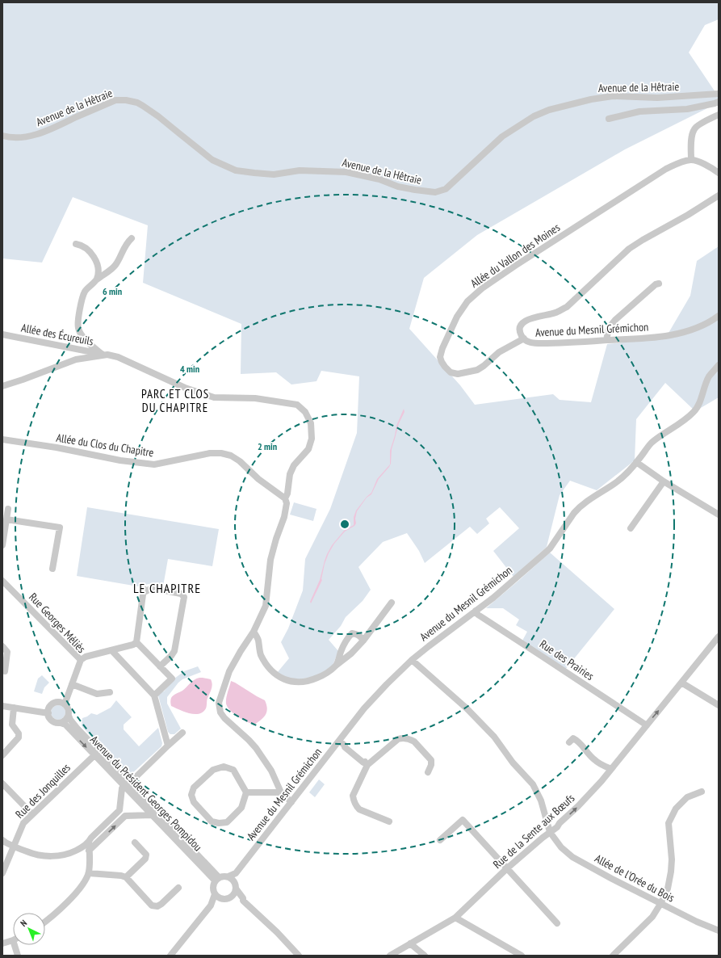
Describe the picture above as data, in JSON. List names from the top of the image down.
{
  "streets": {
    "street": [
      "Avenue de la Hêtraie",
      "Allée du Vallon des Moines",
      "Avenue du Mesnil Grémichon",
      "Allée des Écureuils",
      "Allée du Clos du Chapitre",
      "Rue Georges Méliès",
      "Rue des Prairies",
      "Rue des Jonquilles",
      "Avenue du Président Georges Pompidou",
      "Rue de la Sente aux Bœufs",
      "Allée de l'Orée du Bois"
    ]
  },
  "crossings": [
    ["Allée du Vallon des Moines", "Avenue du Mesnil Grémichon"],
    ["Avenue du Mesnil Grémichon", "Rue des Prairies"],
    ["Avenue du Mesnil Grémichon", "Avenue du Président Georges Pompidou"],
    ["Allée des Écureuils", "Allée du Clos du Chapitre"],
    ["Rue Georges Méliès", "Avenue du Président Georges Pompidou"],
    ["Rue des Prairies", "Rue de la Sente aux Bœufs"],
    ["Rue des Jonquilles", "Avenue du Président Georges Pompidou"],
    ["Rue de la Sente aux Bœufs", "Allée de l'Orée du Bois"]
  ],
  "districts": ["PARC ET CLOS DU CHAPITRE", "LE CHAPITRE"],
  "north": "top left",
  "rings": ["6 min", "4 min", "2 min"]
}
